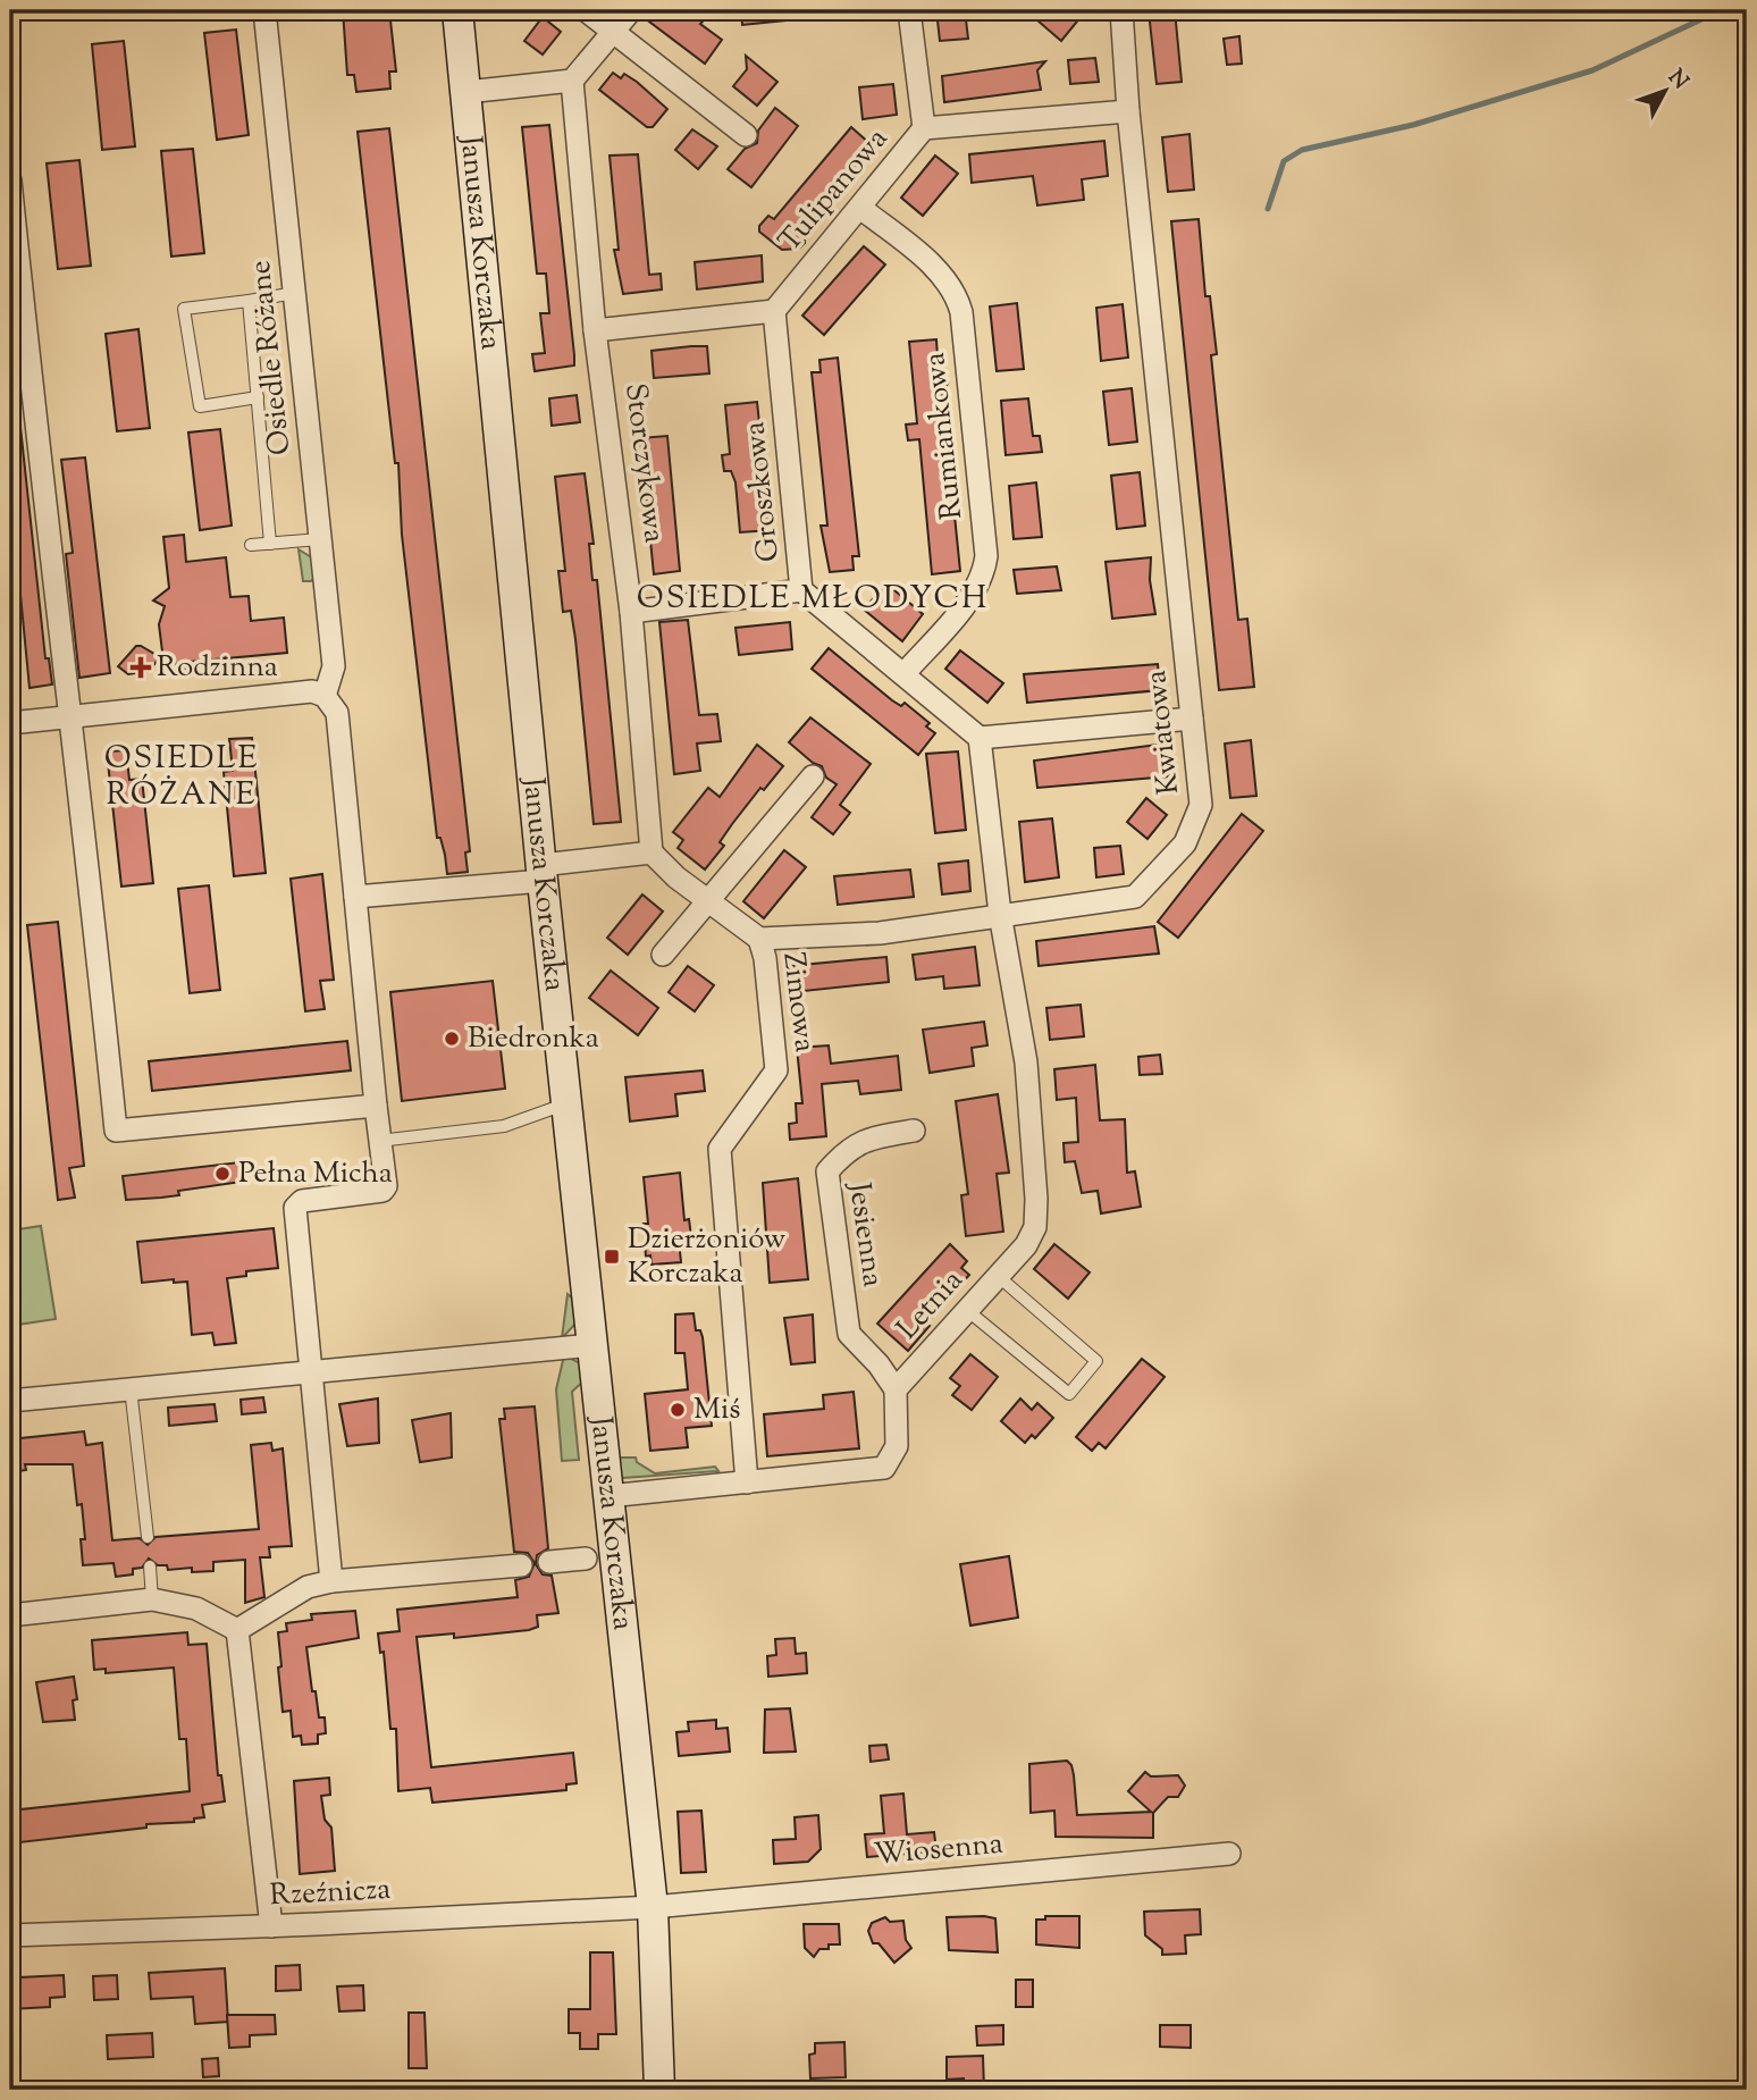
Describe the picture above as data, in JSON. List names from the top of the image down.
{
  "streets": {
    "street": [
      "Tulipanowa",
      "Janusza Korczaka",
      "Osiedle Różane",
      "Rumiankowa",
      "Storczykowa",
      "Groszkowa",
      "Kwiatowa",
      "Zimowa",
      "Jesienna",
      "Letnia",
      "Wiosenna",
      "Rzeźnicza"
    ]
  },
  "crossings": [
    ["Tulipanowa", "Rumiankowa"],
    ["Tulipanowa", "Groszkowa"],
    ["Tulipanowa", "Kwiatowa"],
    ["Janusza Korczaka", "Wiosenna"],
    ["Janusza Korczaka", "Rzeźnicza"],
    ["Rumiankowa", "Groszkowa"],
    ["Kwiatowa", "Zimowa"],
    ["Kwiatowa", "Letnia"],
    ["Jesienna", "Letnia"],
    ["Wiosenna", "Rzeźnicza"]
  ],
  "districts": ["OSIEDLE MŁODYCH", "OSIEDLE RÓŻANE"],
  "places": {
    "health": ["Rodzinna"],
    "other": ["Biedronka", "Pełna Micha", "Miś"],
    "transit": ["Dzierżoniów Korczaka"]
  },
  "north": "top right"
}
